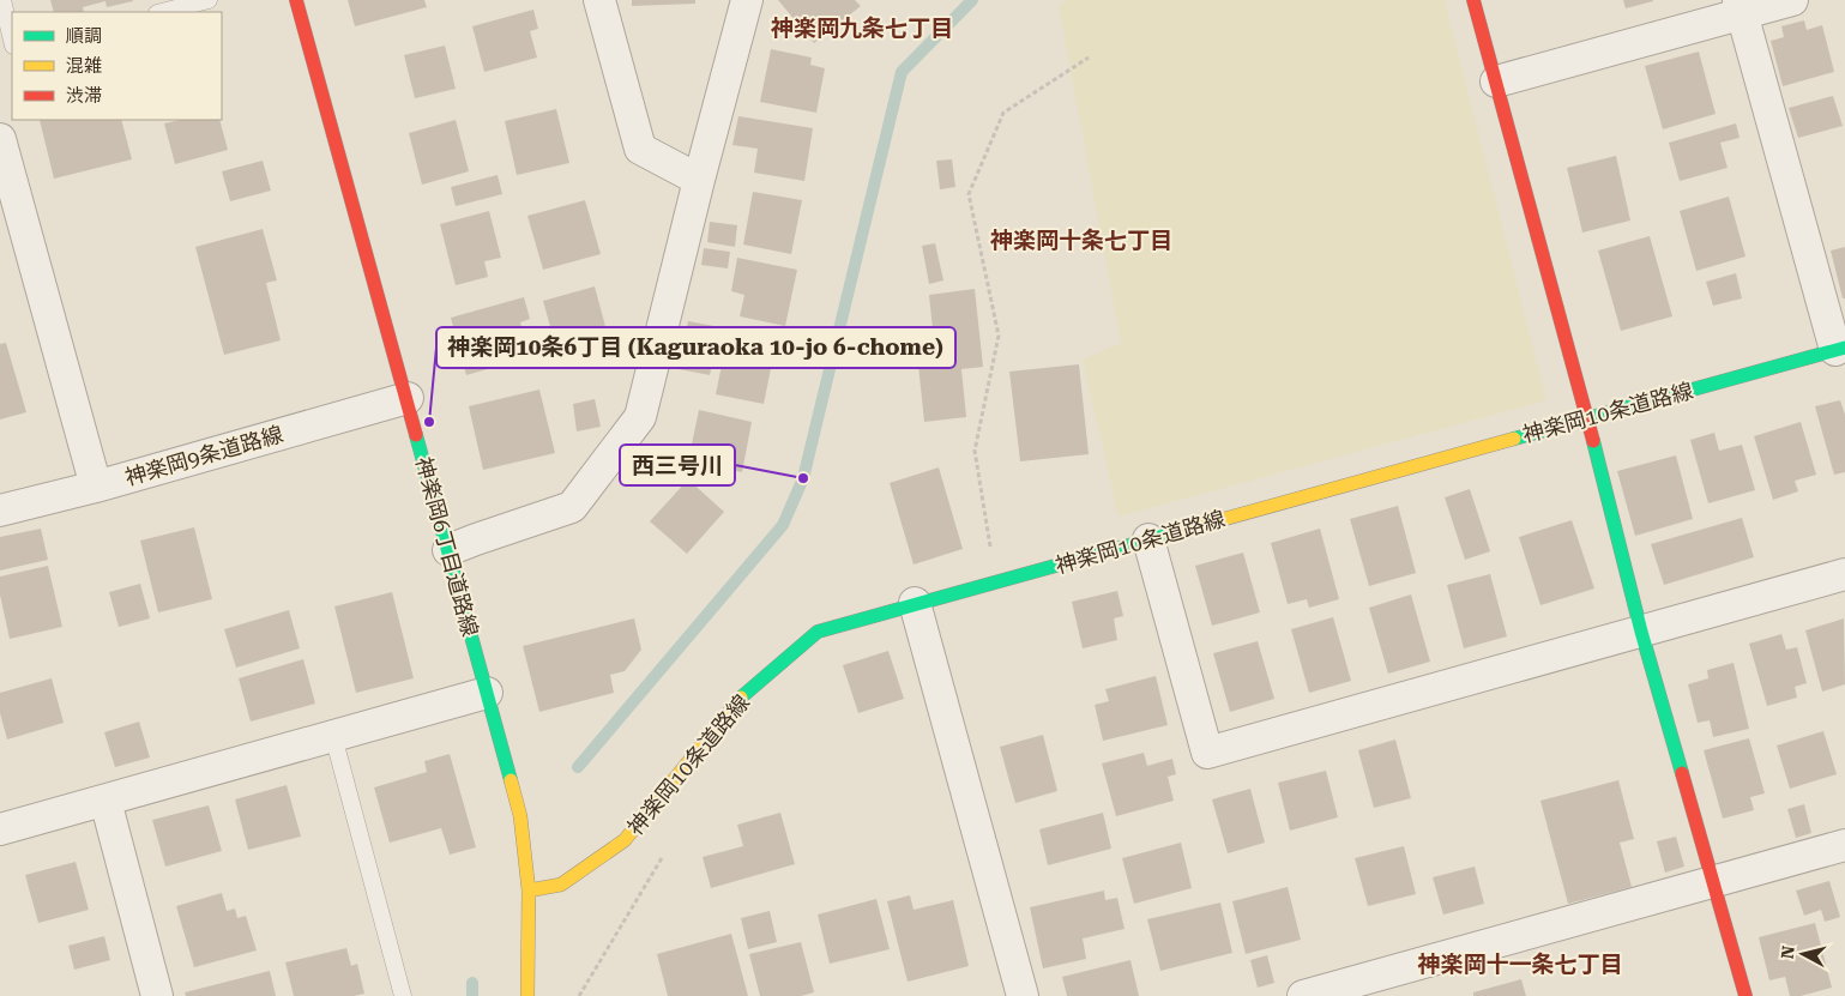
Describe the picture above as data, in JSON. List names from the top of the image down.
{
  "streets": {
    "street": ["神楽岡10条道路線", "神楽岡9条道路線", "神楽岡6丁目道路線"]
  },
  "crossings": [
    ["神楽岡10条道路線", "神楽岡6丁目道路線"],
    ["神楽岡9条道路線", "神楽岡6丁目道路線"]
  ],
  "districts": ["神楽岡九条七丁目", "神楽岡十条七丁目", "神楽岡十一条七丁目"],
  "places": ["神楽岡10条6丁目 (Kaguraoka 10-jo 6-chome)", "西三号川"],
  "legend": ["順調", "混雑", "渋滞"],
  "north": "left"
}
